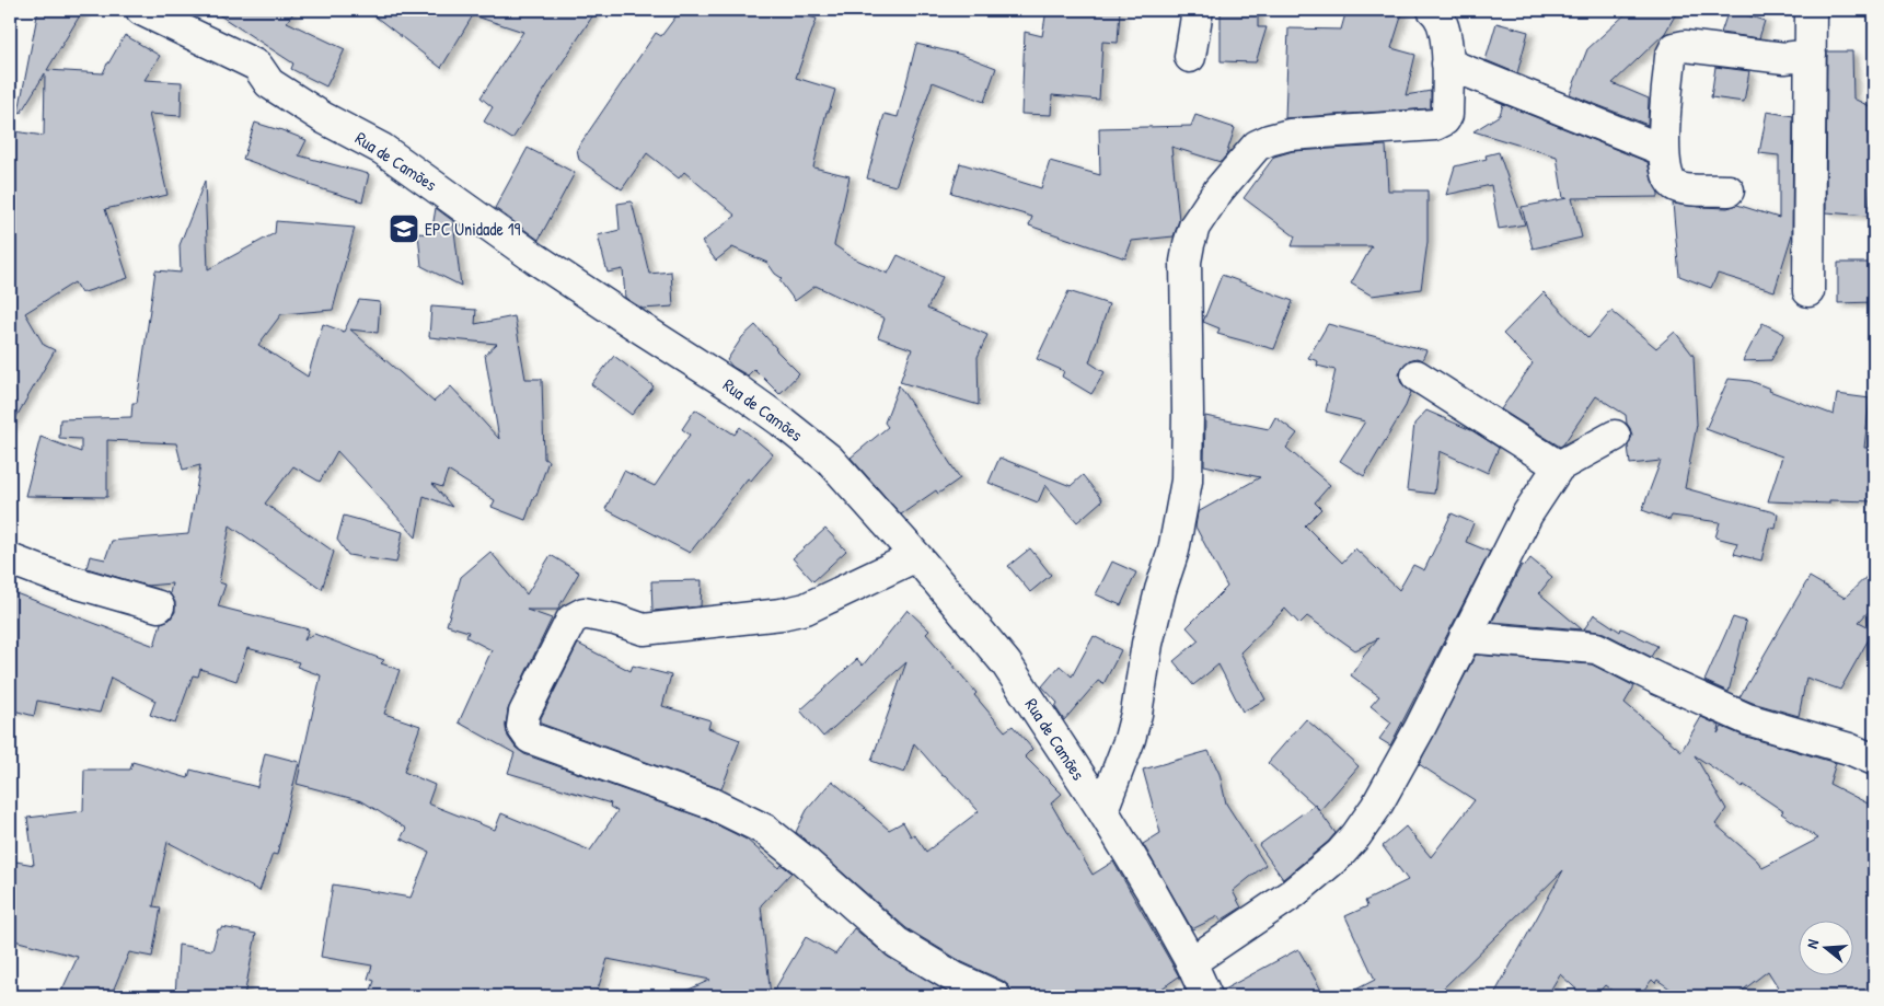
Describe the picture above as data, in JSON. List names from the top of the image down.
{
  "streets": {
    "street": ["Rua de Camões"]
  },
  "places": {
    "school or university": ["EPC Unidade 19"]
  },
  "north": "left"
}
